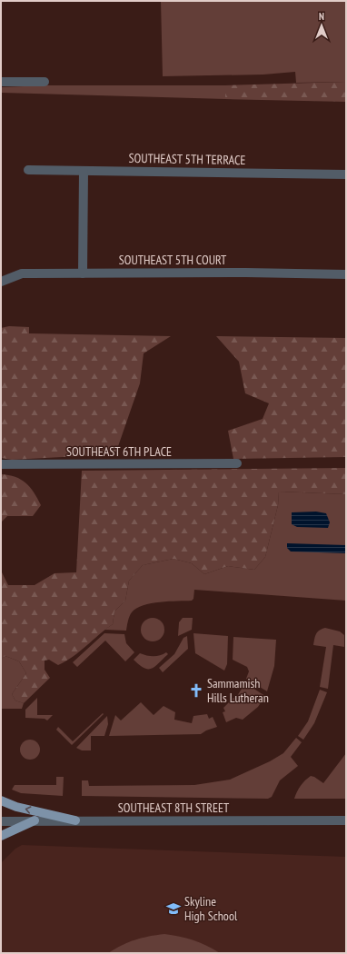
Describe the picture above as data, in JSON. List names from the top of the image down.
{
  "streets": {
    "street": [
      "SOUTHEAST 5TH TERRACE",
      "SOUTHEAST 5TH COURT",
      "SOUTHEAST 6TH PLACE",
      "SOUTHEAST 8TH STREET"
    ]
  },
  "places": {
    "church": ["Sammamish Hills Lutheran"],
    "school or university": ["Skyline High School"]
  },
  "north": "top"
}
